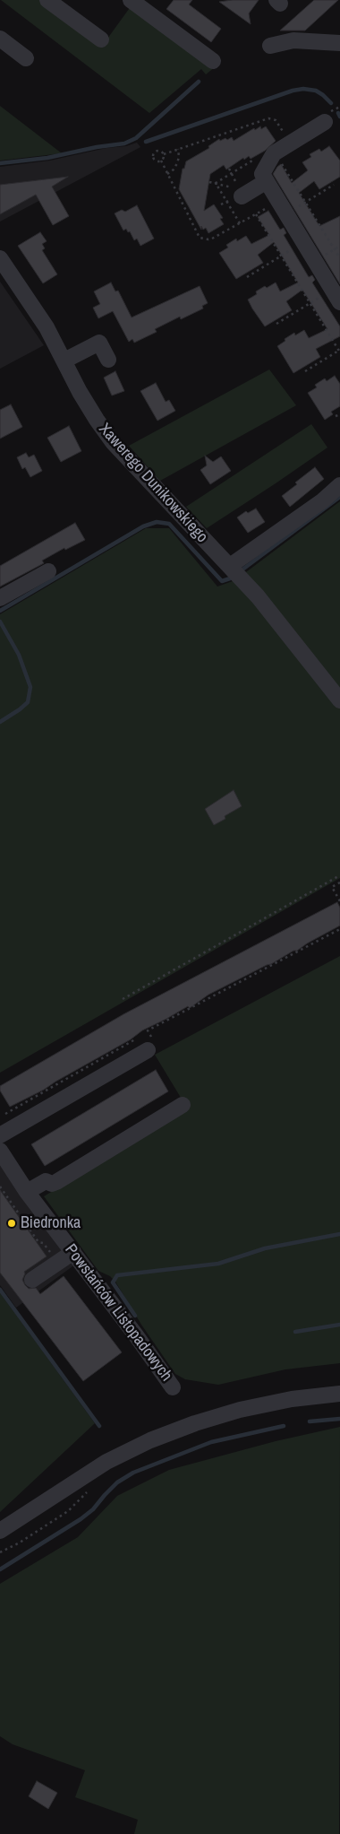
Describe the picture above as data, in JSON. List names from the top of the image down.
{
  "streets": {
    "street": ["Xawerego Dunikowskiego", "Powstańców Listopadowych"]
  },
  "places": ["Biedronka"]
}
